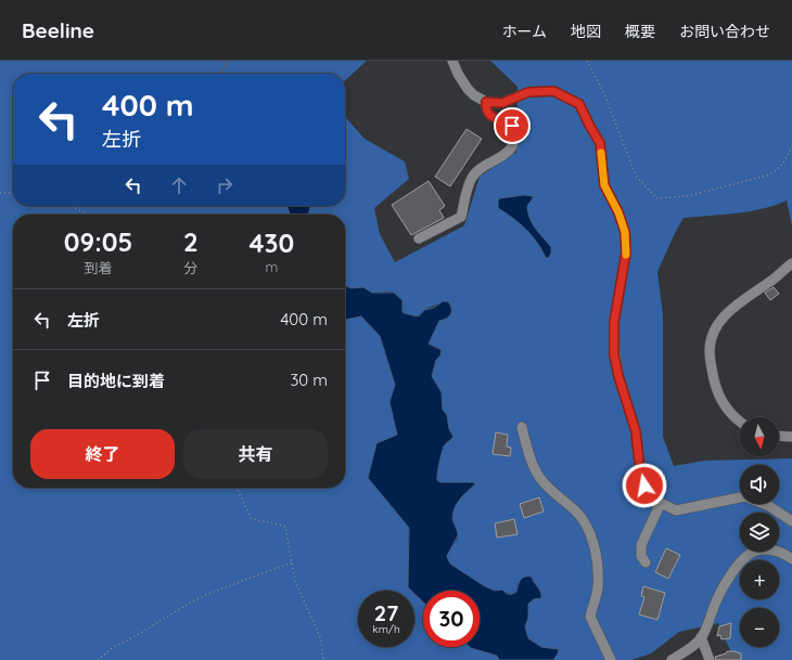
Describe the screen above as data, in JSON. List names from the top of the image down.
{
  "north": "bottom",
  "page": {
    "header": "Beeline",
    "nav": [
      "ホーム",
      "地図",
      "概要",
      "お問い合わせ"
    ],
    "turn": ["400 m", "左折"],
    "eta": [
      "09:05",
      "到着",
      "2",
      "分",
      "430",
      "m"
    ],
    "list": [
      {
        "name": "左折",
        "value": "400 m"
      },
      {
        "name": "目的地に到着",
        "value": "30 m"
      }
    ],
    "map_buttons": ["+", "−"],
    "buttons": ["終了", "共有"],
    "speed": "27 km/h",
    "limit": "30"
  }
}
